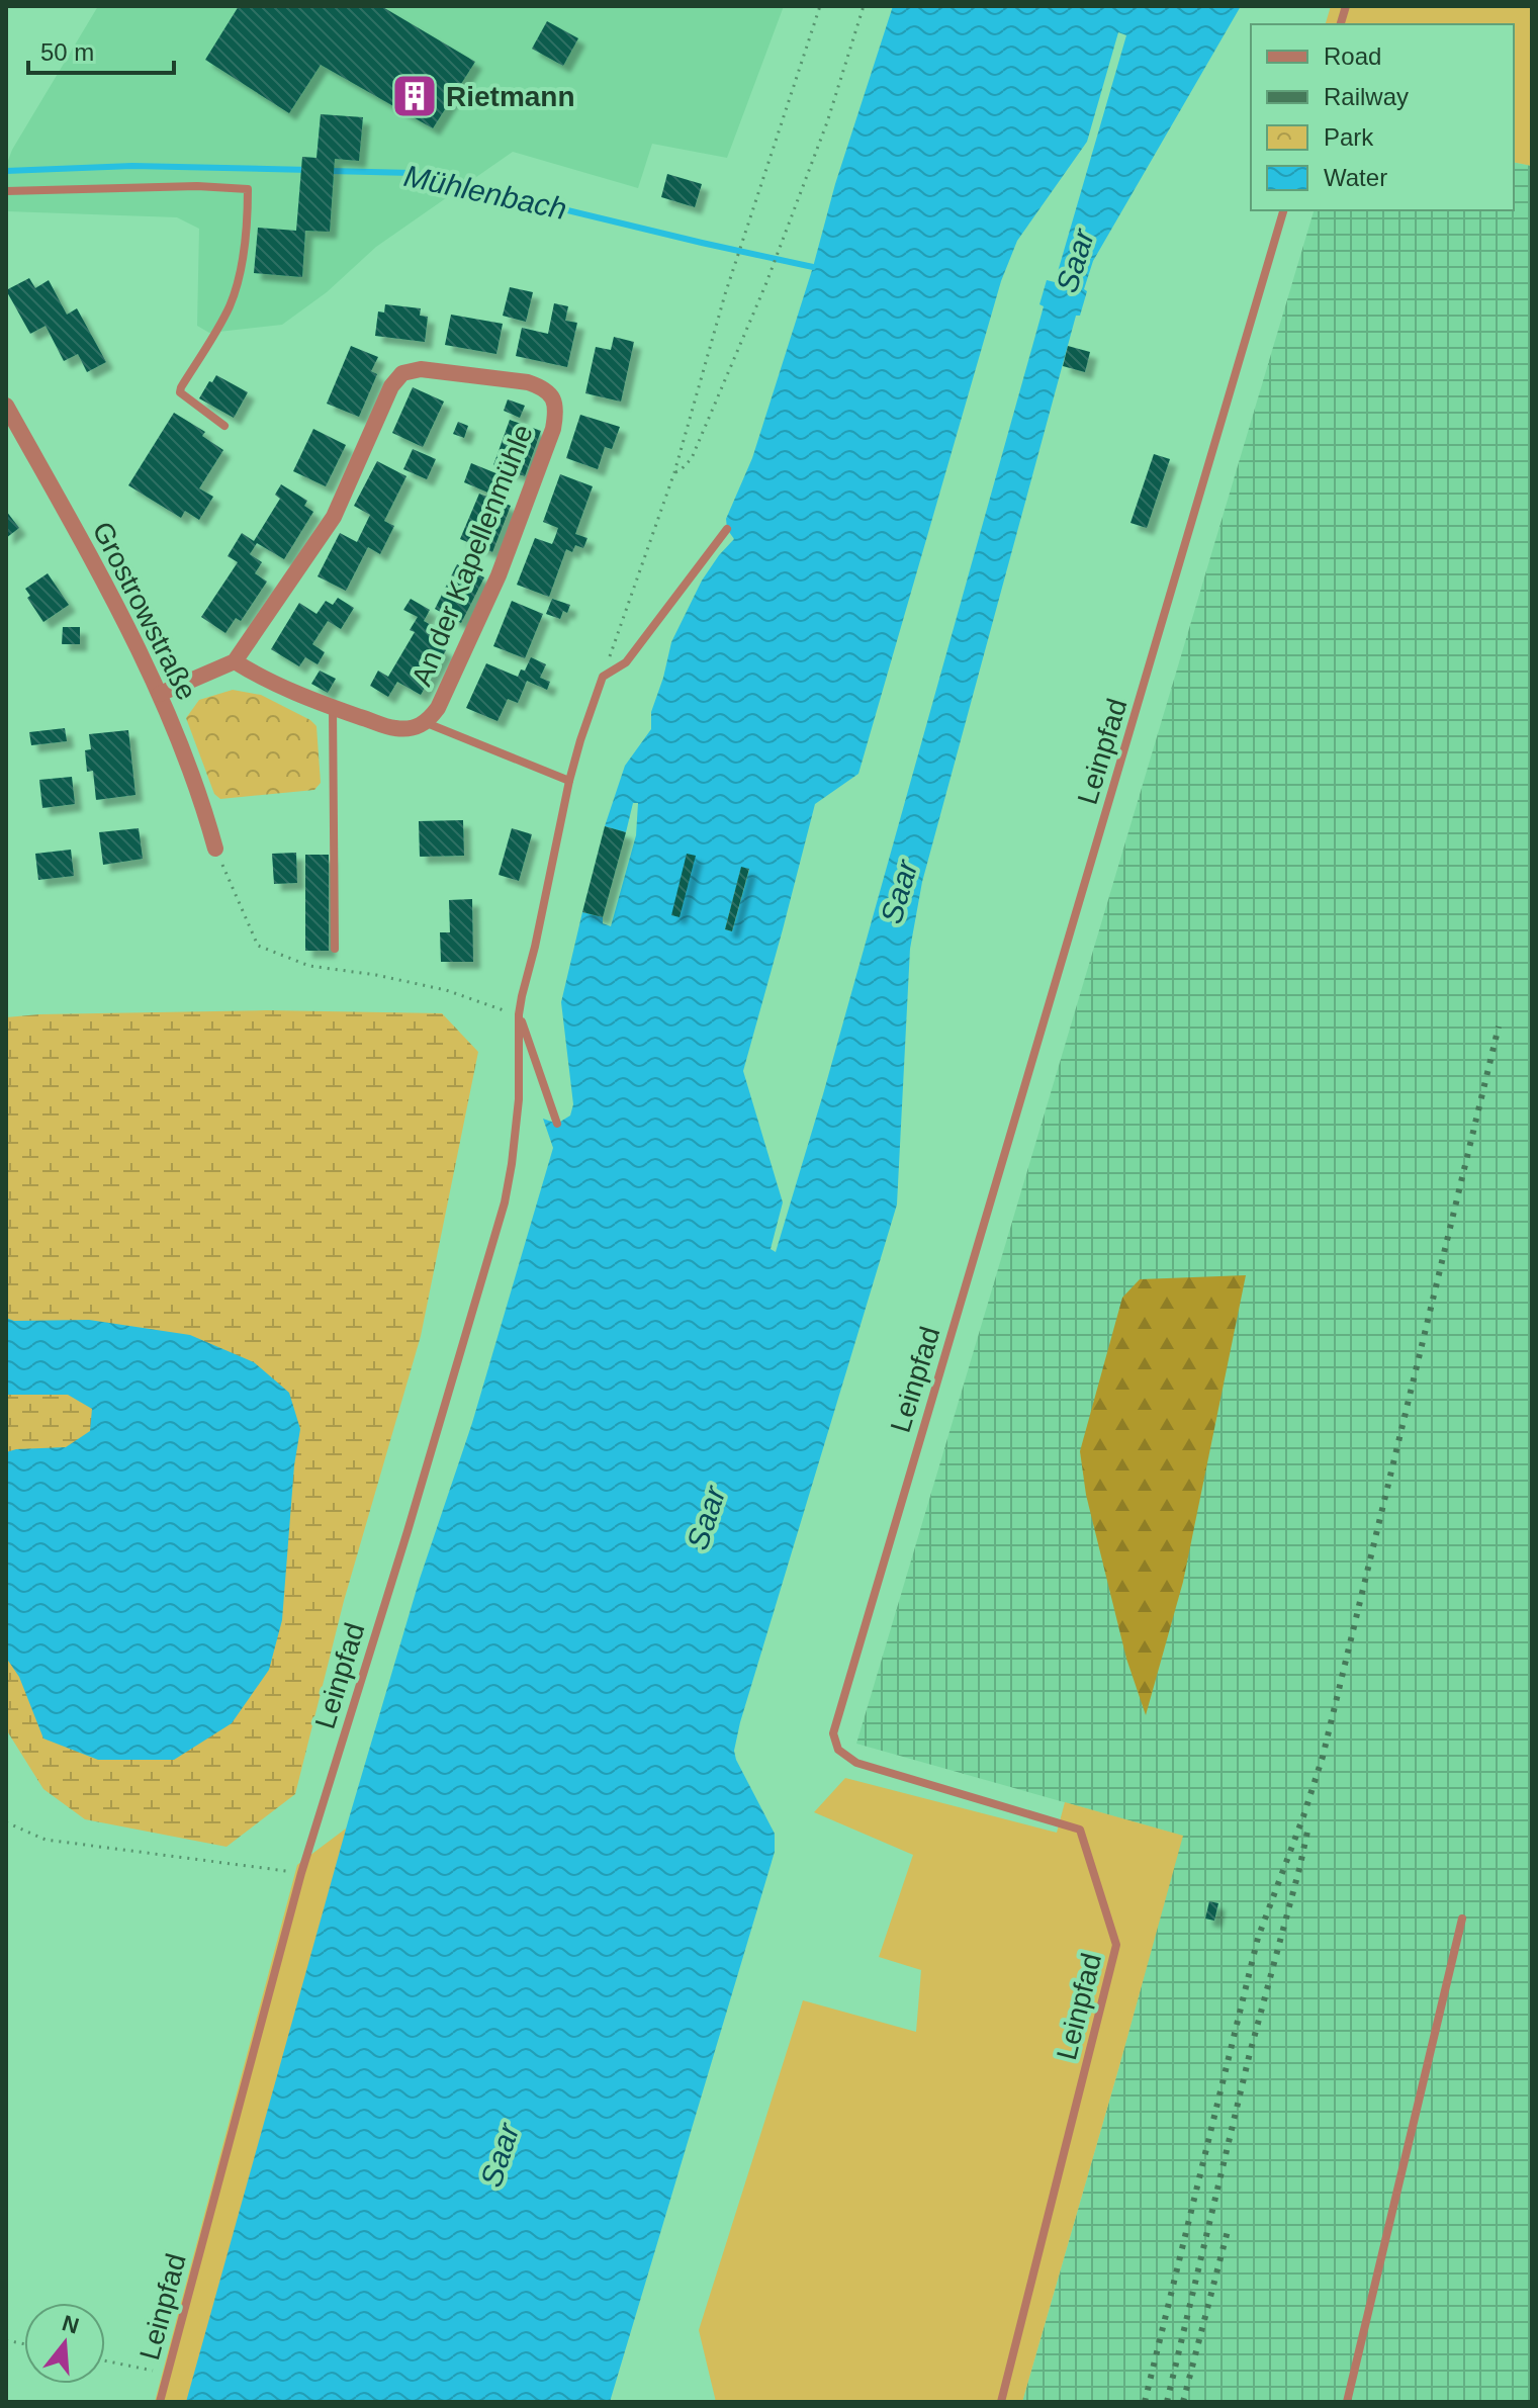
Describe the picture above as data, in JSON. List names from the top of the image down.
{
  "streets": {
    "street": ["An der Kapellenmühle", "Grostrowstraße"],
    "lane": ["Leinpfad"]
  },
  "water": ["Mühlenbach", "Saar"],
  "places": {
    "building": ["Rietmann"]
  },
  "legend": [
    "Road",
    "Railway",
    "Park",
    "Water"
  ],
  "scale_bar": "50 m",
  "north": "top"
}
